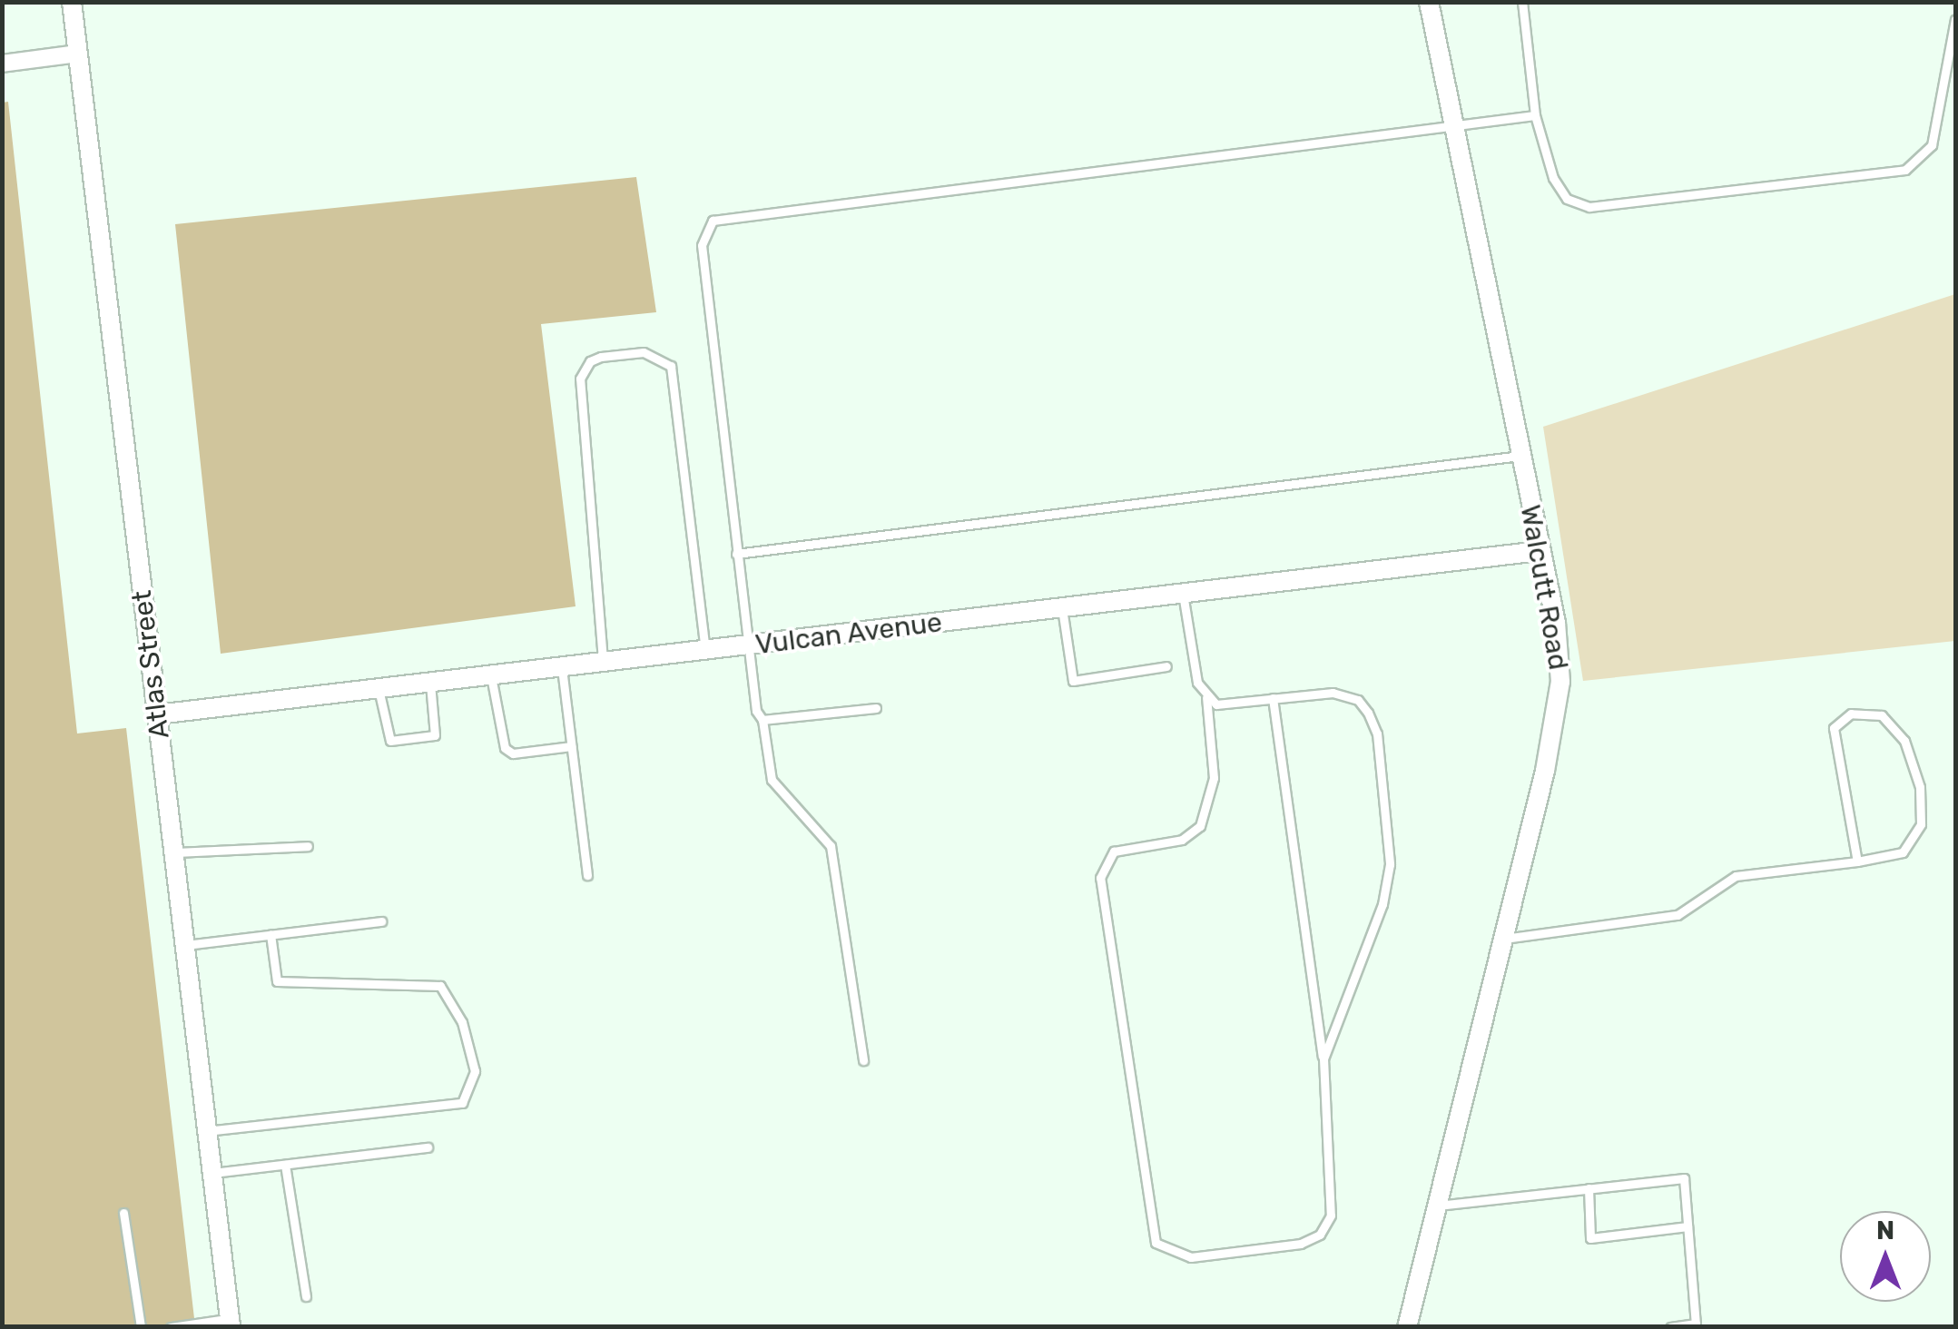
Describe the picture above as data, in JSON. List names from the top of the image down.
{
  "streets": {
    "street": ["Walcutt Road", "Vulcan Avenue", "Atlas Street"]
  },
  "crossings": [
    ["Walcutt Road", "Vulcan Avenue"],
    ["Vulcan Avenue", "Atlas Street"]
  ],
  "north": "top"
}
